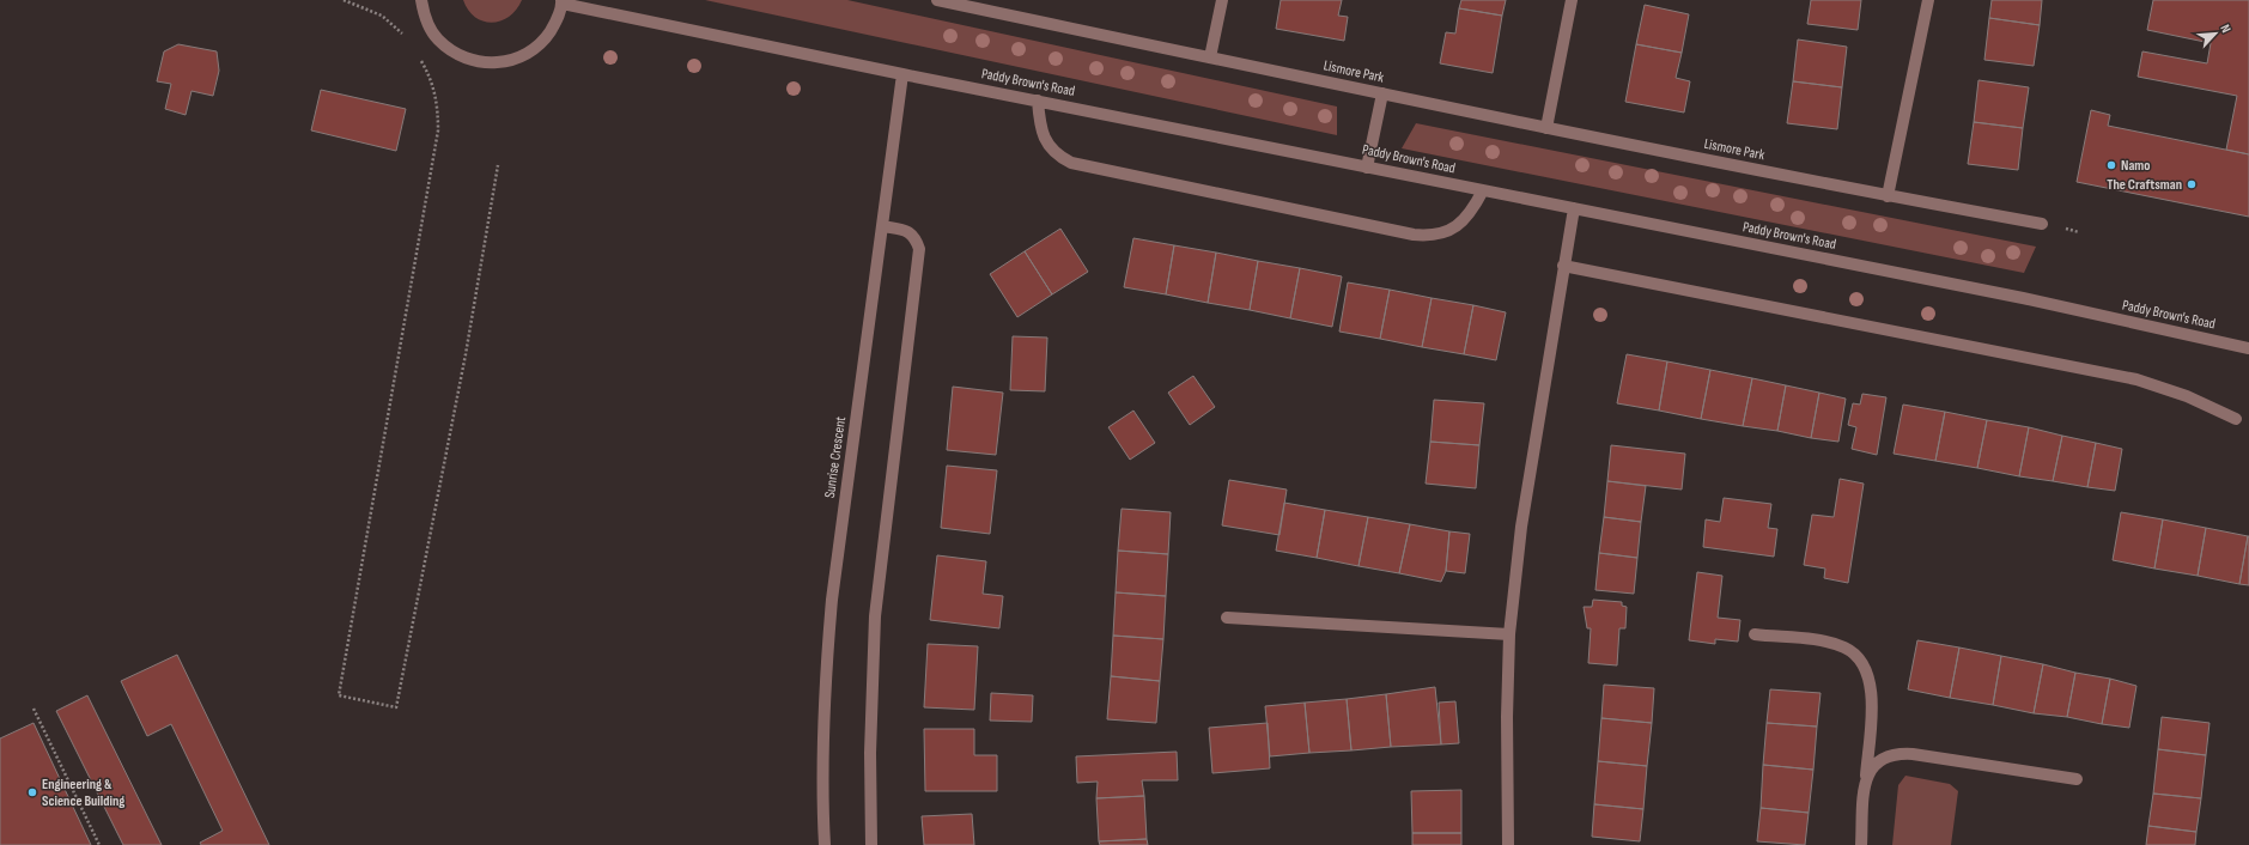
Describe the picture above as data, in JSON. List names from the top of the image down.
{
  "streets": {
    "street": ["Lismore Park", "Paddy Brown's Road", "Sunrise Crescent"]
  },
  "crossings": [
    ["Paddy Brown's Road", "Sunrise Crescent"]
  ],
  "places": ["Namo", "The Craftsman", "Engineering & Science Building"],
  "north": "top right"
}
